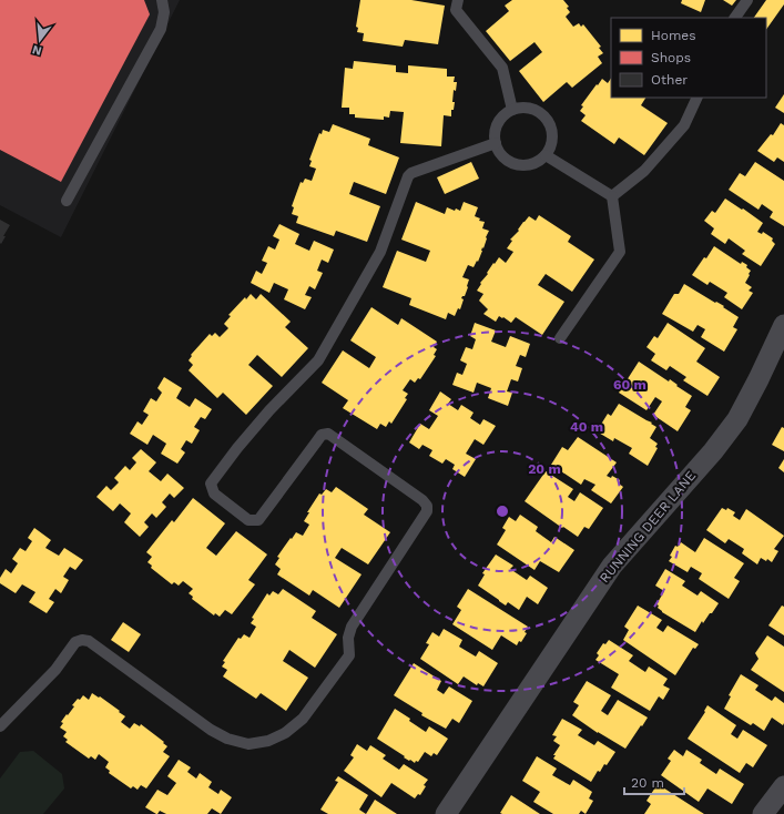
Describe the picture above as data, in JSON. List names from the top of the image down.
{
  "streets": {
    "street": ["RUNNING DEER LANE"]
  },
  "legend": ["Homes", "Shops", "Other"],
  "scale_bar": "20 m",
  "north": "bottom",
  "rings": ["60 m", "40 m", "20 m"]
}
